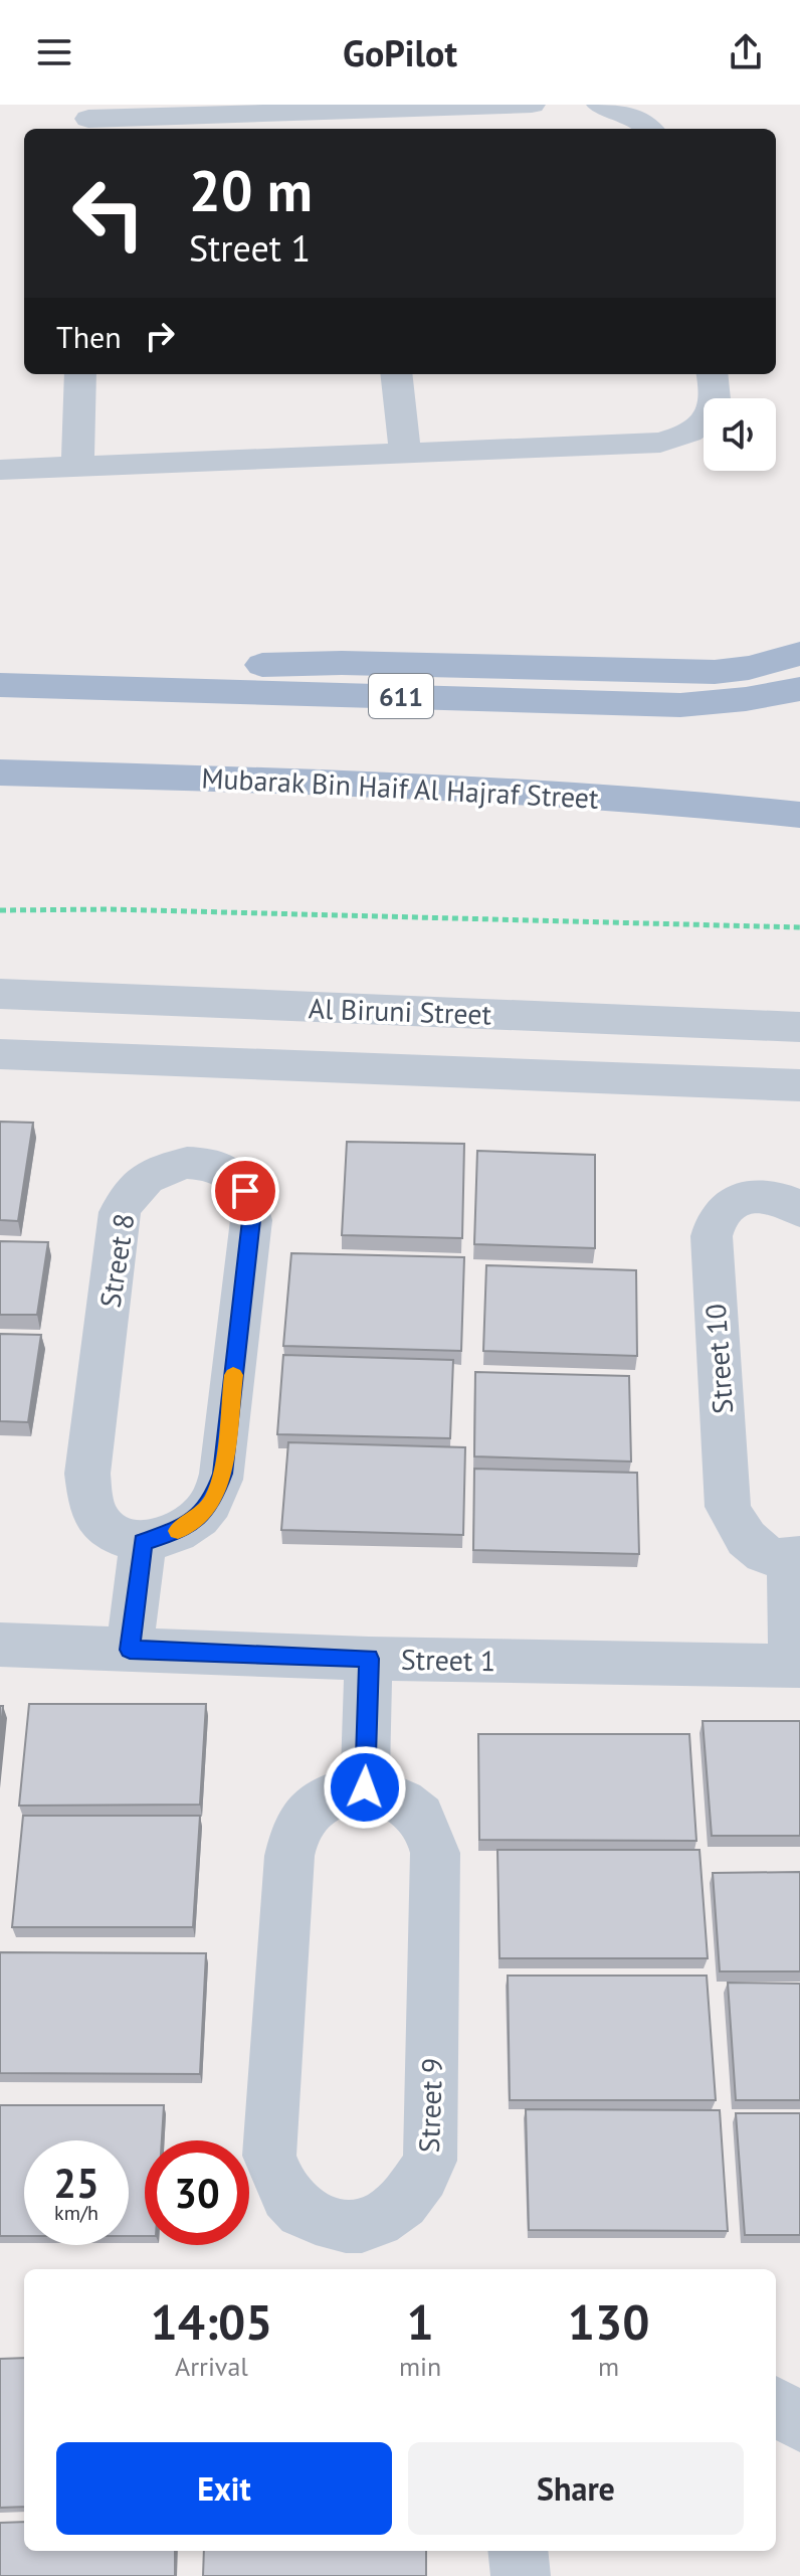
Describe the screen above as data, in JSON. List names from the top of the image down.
{
  "streets": {
    "main road": ["611", "Mubarak Bin Haif Al Hajraf Street"],
    "street": [
      "Al Biruni Street",
      "Street 8",
      "Street 10",
      "Street 1",
      "Street 9"
    ]
  },
  "crossings": [
    ["Street 10", "Street 1"]
  ],
  "page": {
    "header": "GoPilot",
    "turn": ["20 m", "Street 1"],
    "then": "Then",
    "speed": "25 km/h",
    "limit": "30",
    "eta": [
      "14:05",
      "Arrival",
      "1",
      "min",
      "130",
      "m"
    ],
    "buttons": ["Exit", "Share"]
  }
}
